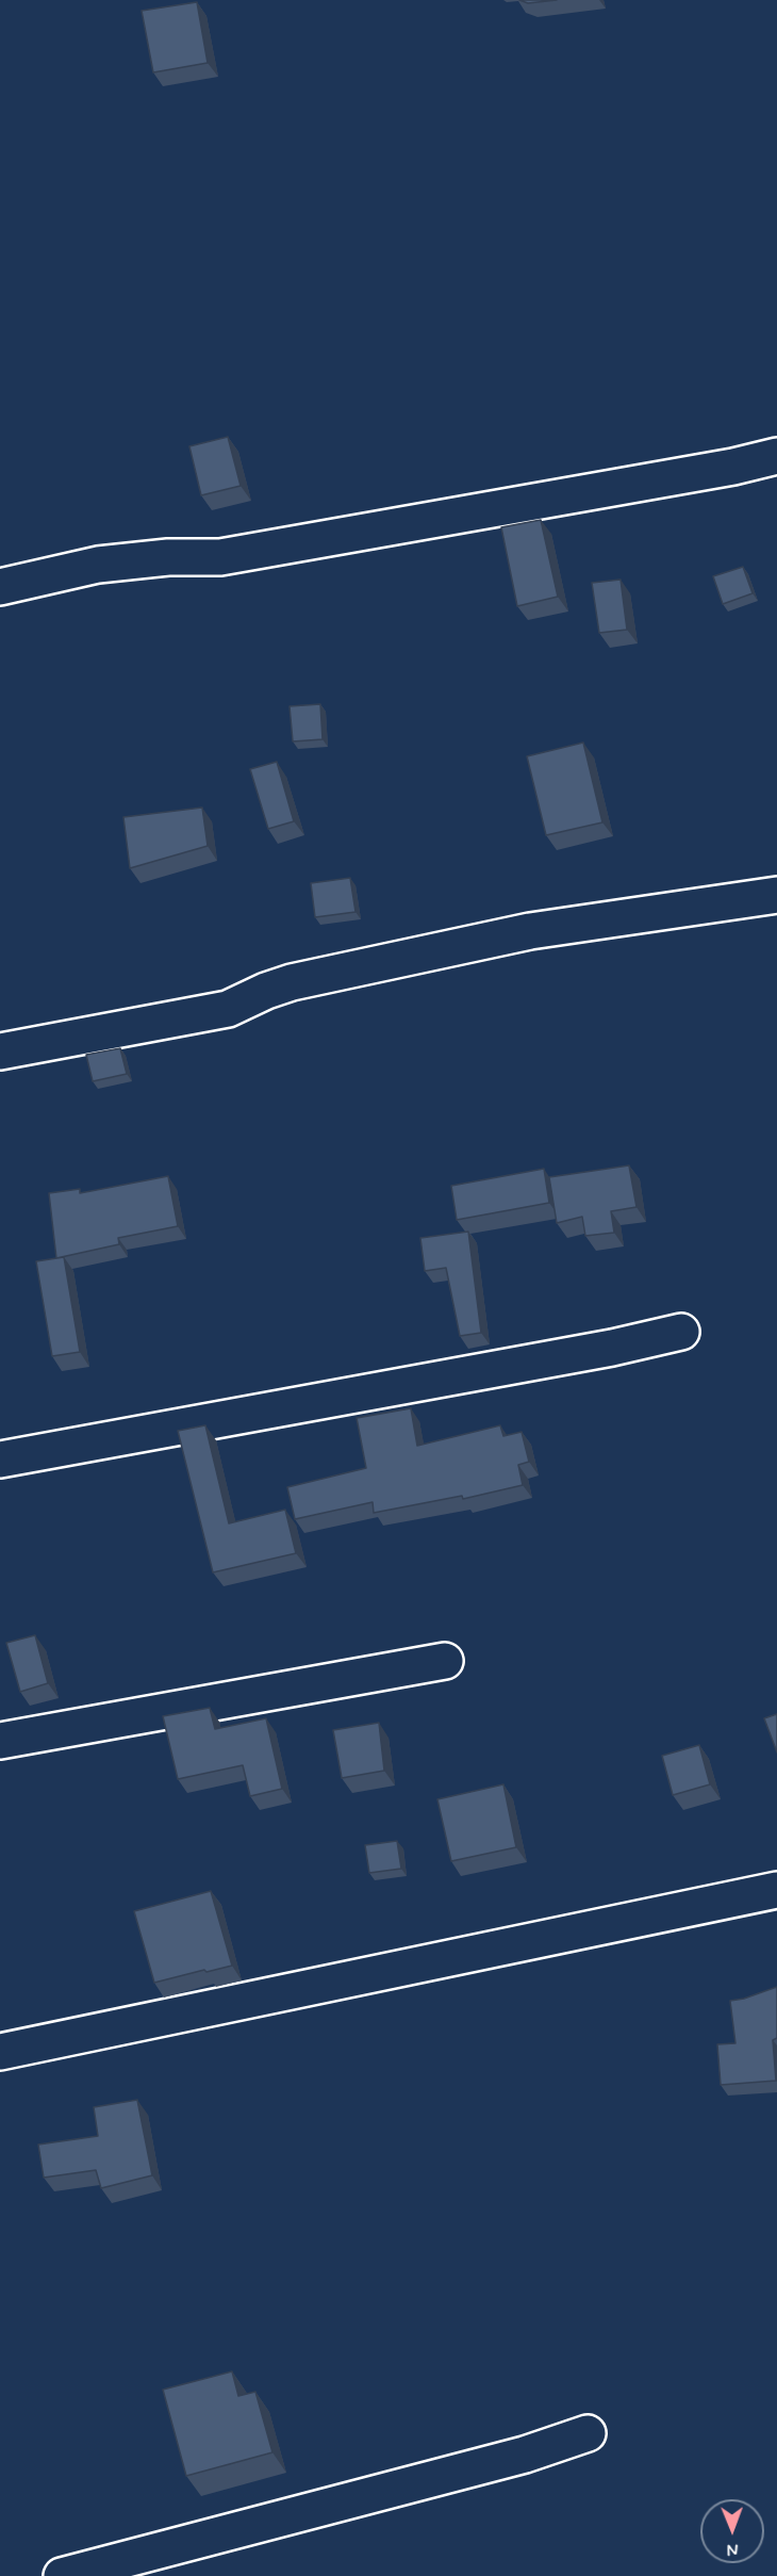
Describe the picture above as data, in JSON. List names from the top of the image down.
{
  "north": "bottom"
}
